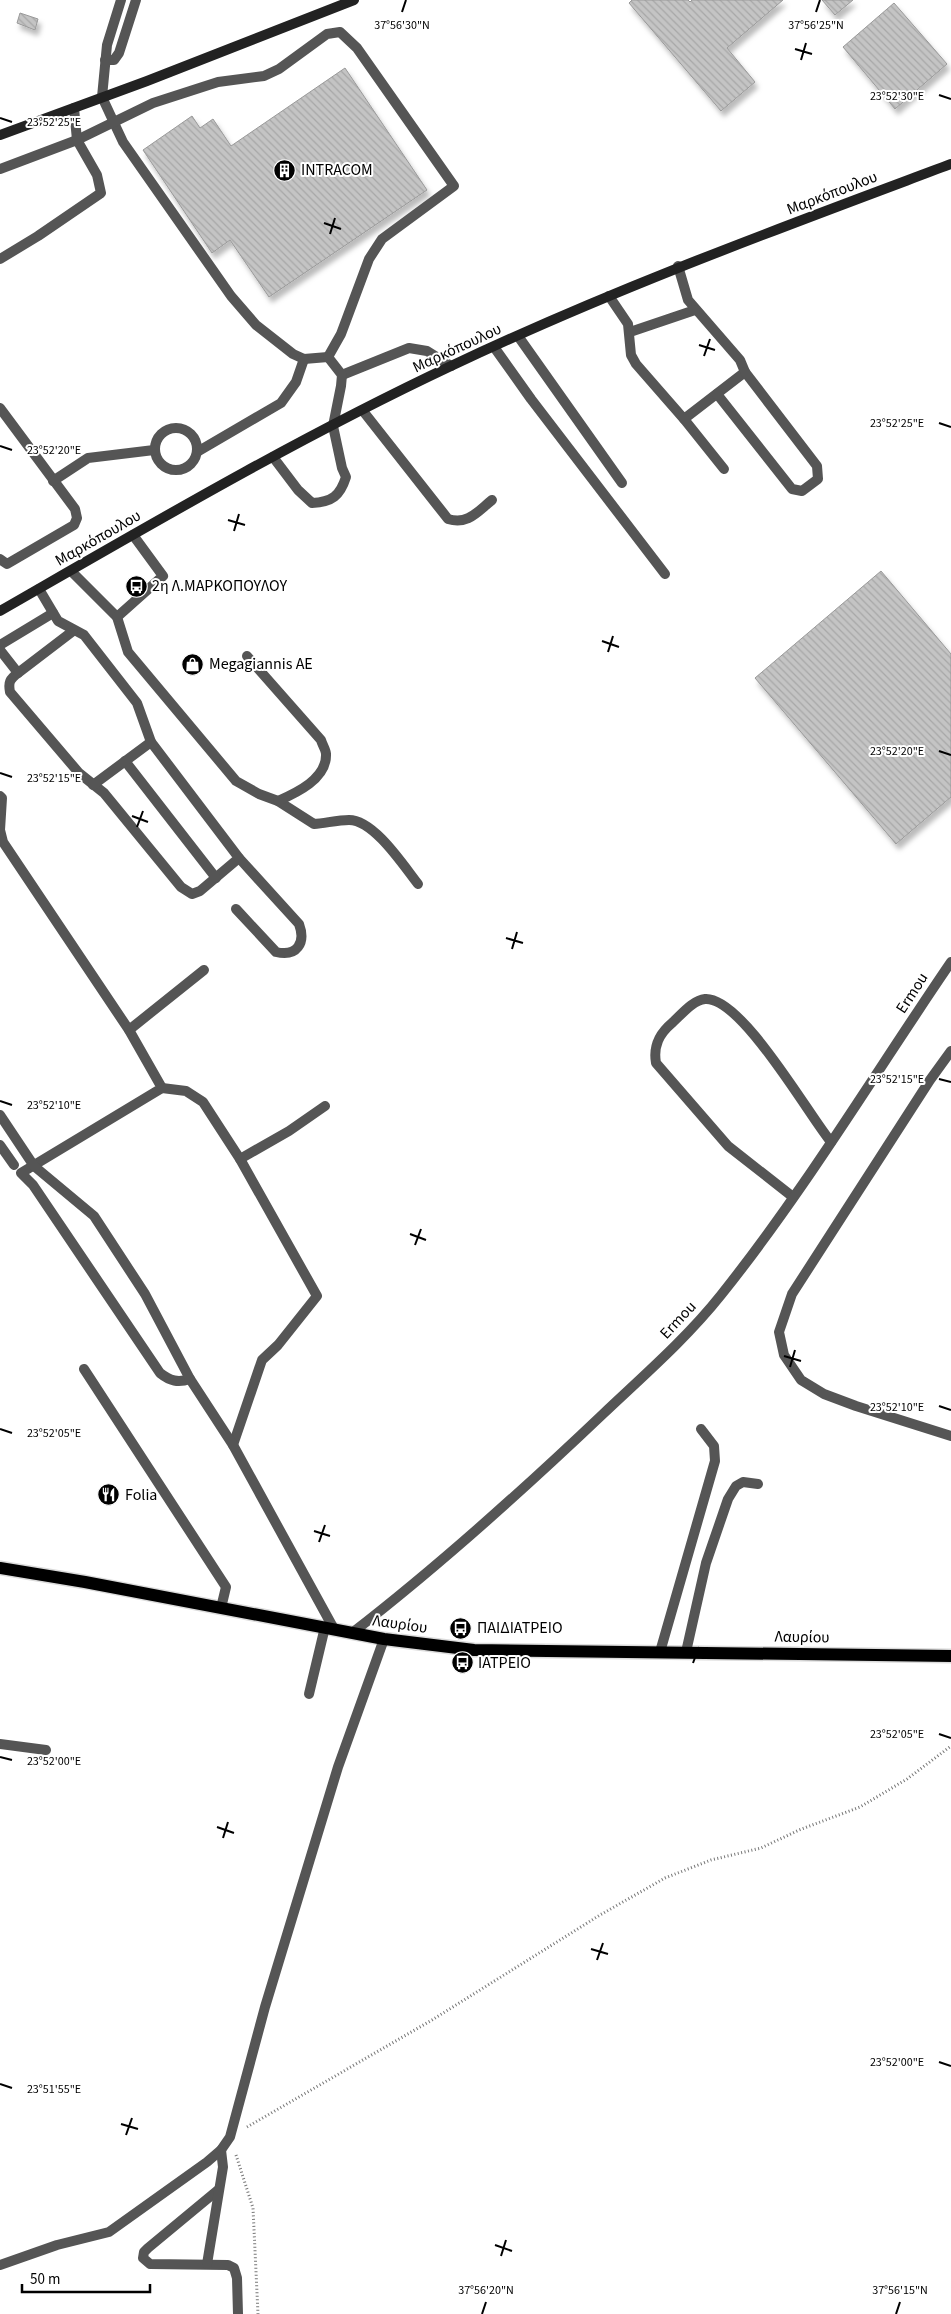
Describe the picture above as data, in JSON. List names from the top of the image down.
{
  "streets": {
    "main road": ["Μαρκόπουλου", "Λαυρίου"],
    "street": ["Ermou"]
  },
  "crossings": [
    ["Ermou", "Λαυρίου"]
  ],
  "places": {
    "building": ["INTRACOM"],
    "bus stop": ["2η Λ.ΜΑΡΚΟΠΟΥΛΟΥ", "ΠΑΙΔΙΑΤΡΕΙΟ", "ΙΑΤΡΕΙΟ"],
    "shop": ["Megagiannis AE"],
    "restaurant": ["Folia"]
  },
  "scale_bar": "50 m",
  "coordinates": [
    "37°56'30\"N",
    "37°56'25\"N",
    "23°52'30\"E",
    "23°52'25\"E",
    "23°52'20\"E",
    "23°52'15\"E",
    "23°52'10\"E",
    "23°52'05\"E",
    "23°52'00\"E",
    "23°51'55\"E",
    "37°56'20\"N",
    "37°56'15\"N"
  ]
}
